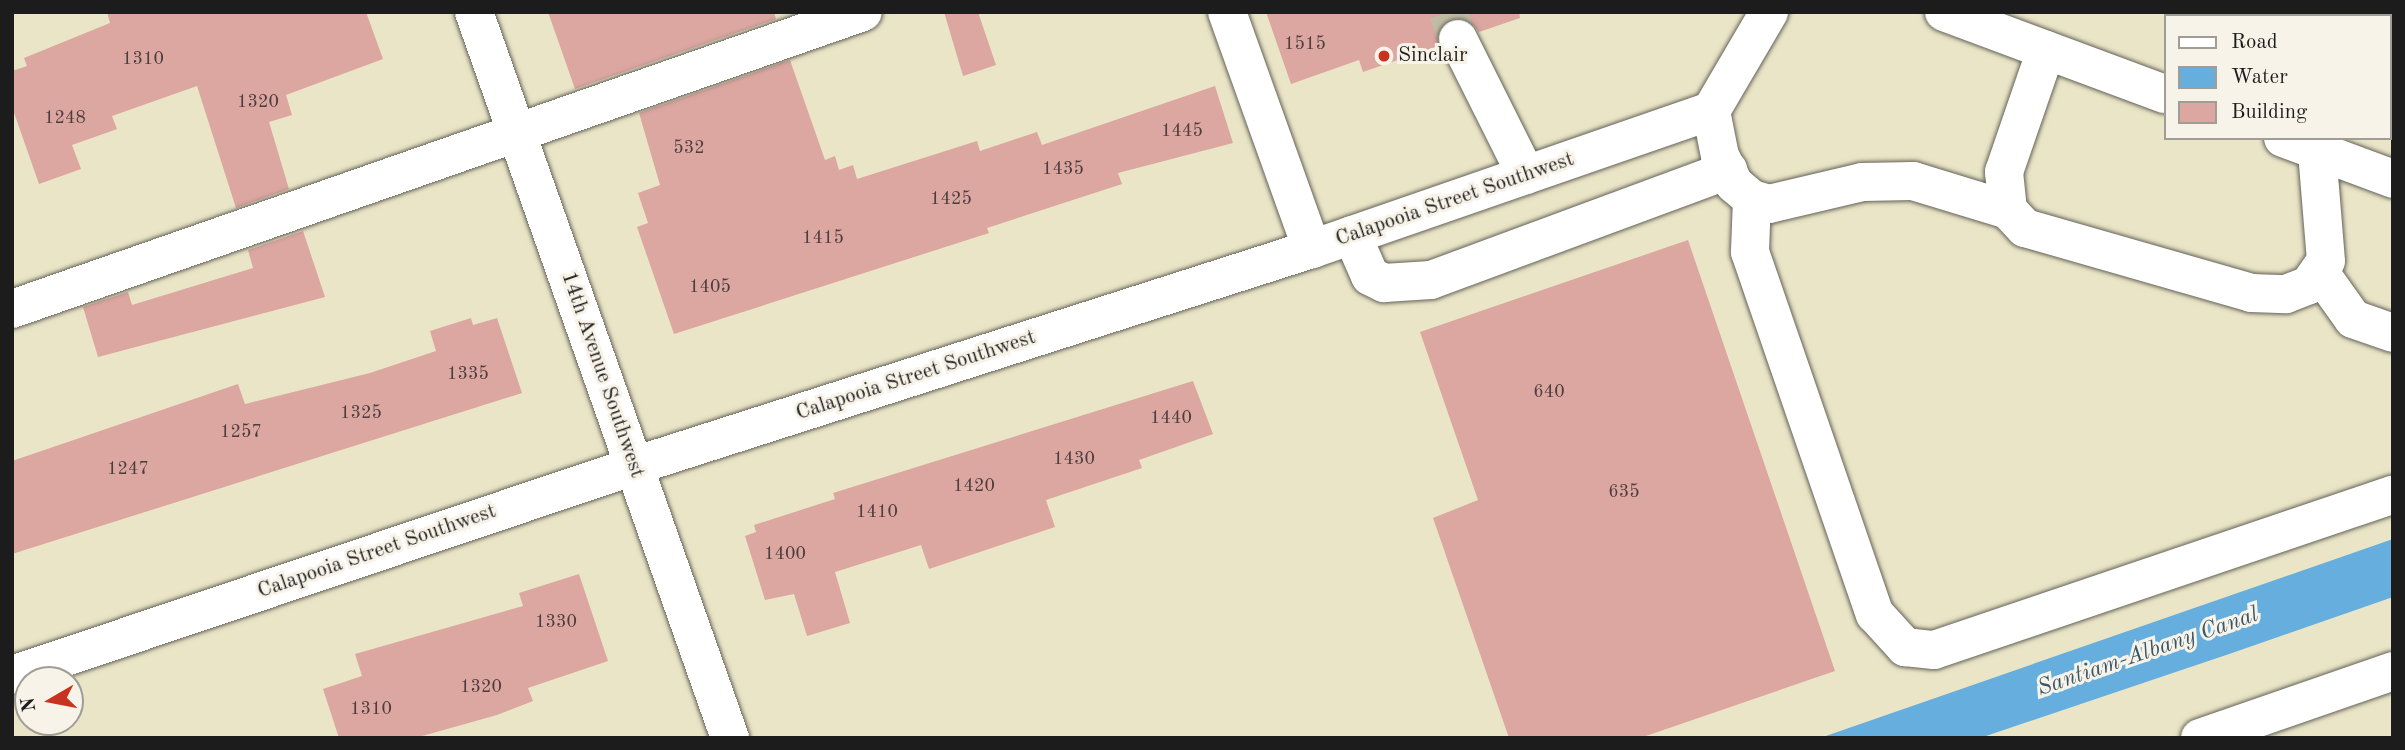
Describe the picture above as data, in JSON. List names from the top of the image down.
{
  "streets": {
    "street": ["Calapooia Street Southwest", "14th Avenue Southwest"]
  },
  "crossings": [
    ["Calapooia Street Southwest", "14th Avenue Southwest"]
  ],
  "water": ["Santiam-Albany Canal"],
  "places": ["Sinclair"],
  "house_numbers": [
    "1515",
    "1310",
    "1320",
    "1248",
    "1445",
    "532",
    "1435",
    "1425",
    "1415",
    "1405",
    "1335",
    "640",
    "1325",
    "1440",
    "1257",
    "1430",
    "1247",
    "1420",
    "635",
    "1410",
    "1400",
    "1330",
    "1320",
    "1310"
  ],
  "legend": ["Road", "Water", "Building"],
  "north": "left"
}
